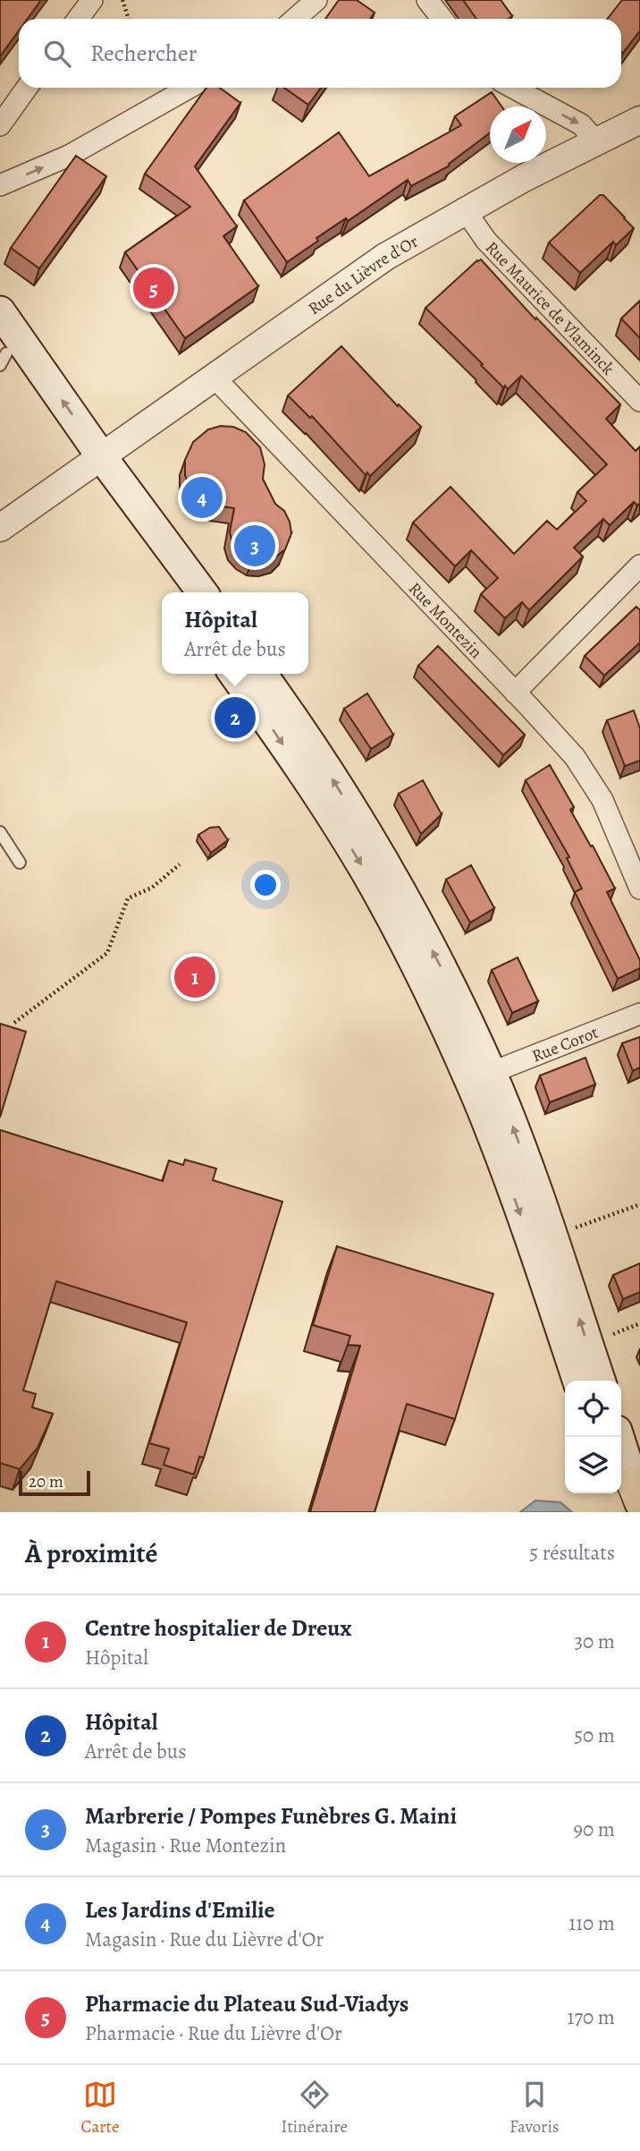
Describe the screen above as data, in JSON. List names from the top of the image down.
{
  "streets": {
    "street": [
      "Rue du Lièvre d'Or",
      "Rue Maurice de Vlaminck",
      "Rue Montezin",
      "Rue Corot"
    ]
  },
  "crossings": [
    ["Rue du Lièvre d'Or", "Rue Maurice de Vlaminck"],
    ["Rue du Lièvre d'Or", "Rue Montezin"]
  ],
  "scale_bar": "20 m",
  "north": "top right",
  "page": {
    "search": "Rechercher",
    "pins": [
      "5",
      "4",
      "3",
      "2",
      "1"
    ],
    "popup": ["Hôpital", "Arrêt de bus"],
    "scale": "20 m",
    "heading": ["À proximité", "5 résultats"],
    "list": [
      {
        "mark": "1",
        "name": "Centre hospitalier de Dreux",
        "note": "Hôpital",
        "value": "30 m"
      },
      {
        "mark": "2",
        "name": "Hôpital",
        "note": "Arrêt de bus",
        "value": "50 m"
      },
      {
        "mark": "3",
        "name": "Marbrerie / Pompes Funèbres G. Maini",
        "note": "Magasin · Rue Montezin",
        "value": "90 m"
      },
      {
        "mark": "4",
        "name": "Les Jardins d'Emilie",
        "note": "Magasin · Rue du Lièvre d'Or",
        "value": "110 m"
      },
      {
        "mark": "5",
        "name": "Pharmacie du Plateau Sud-Viadys",
        "note": "Pharmacie · Rue du Lièvre d'Or",
        "value": "170 m"
      }
    ],
    "nav": ["Carte", "Itinéraire", "Favoris"]
  }
}
